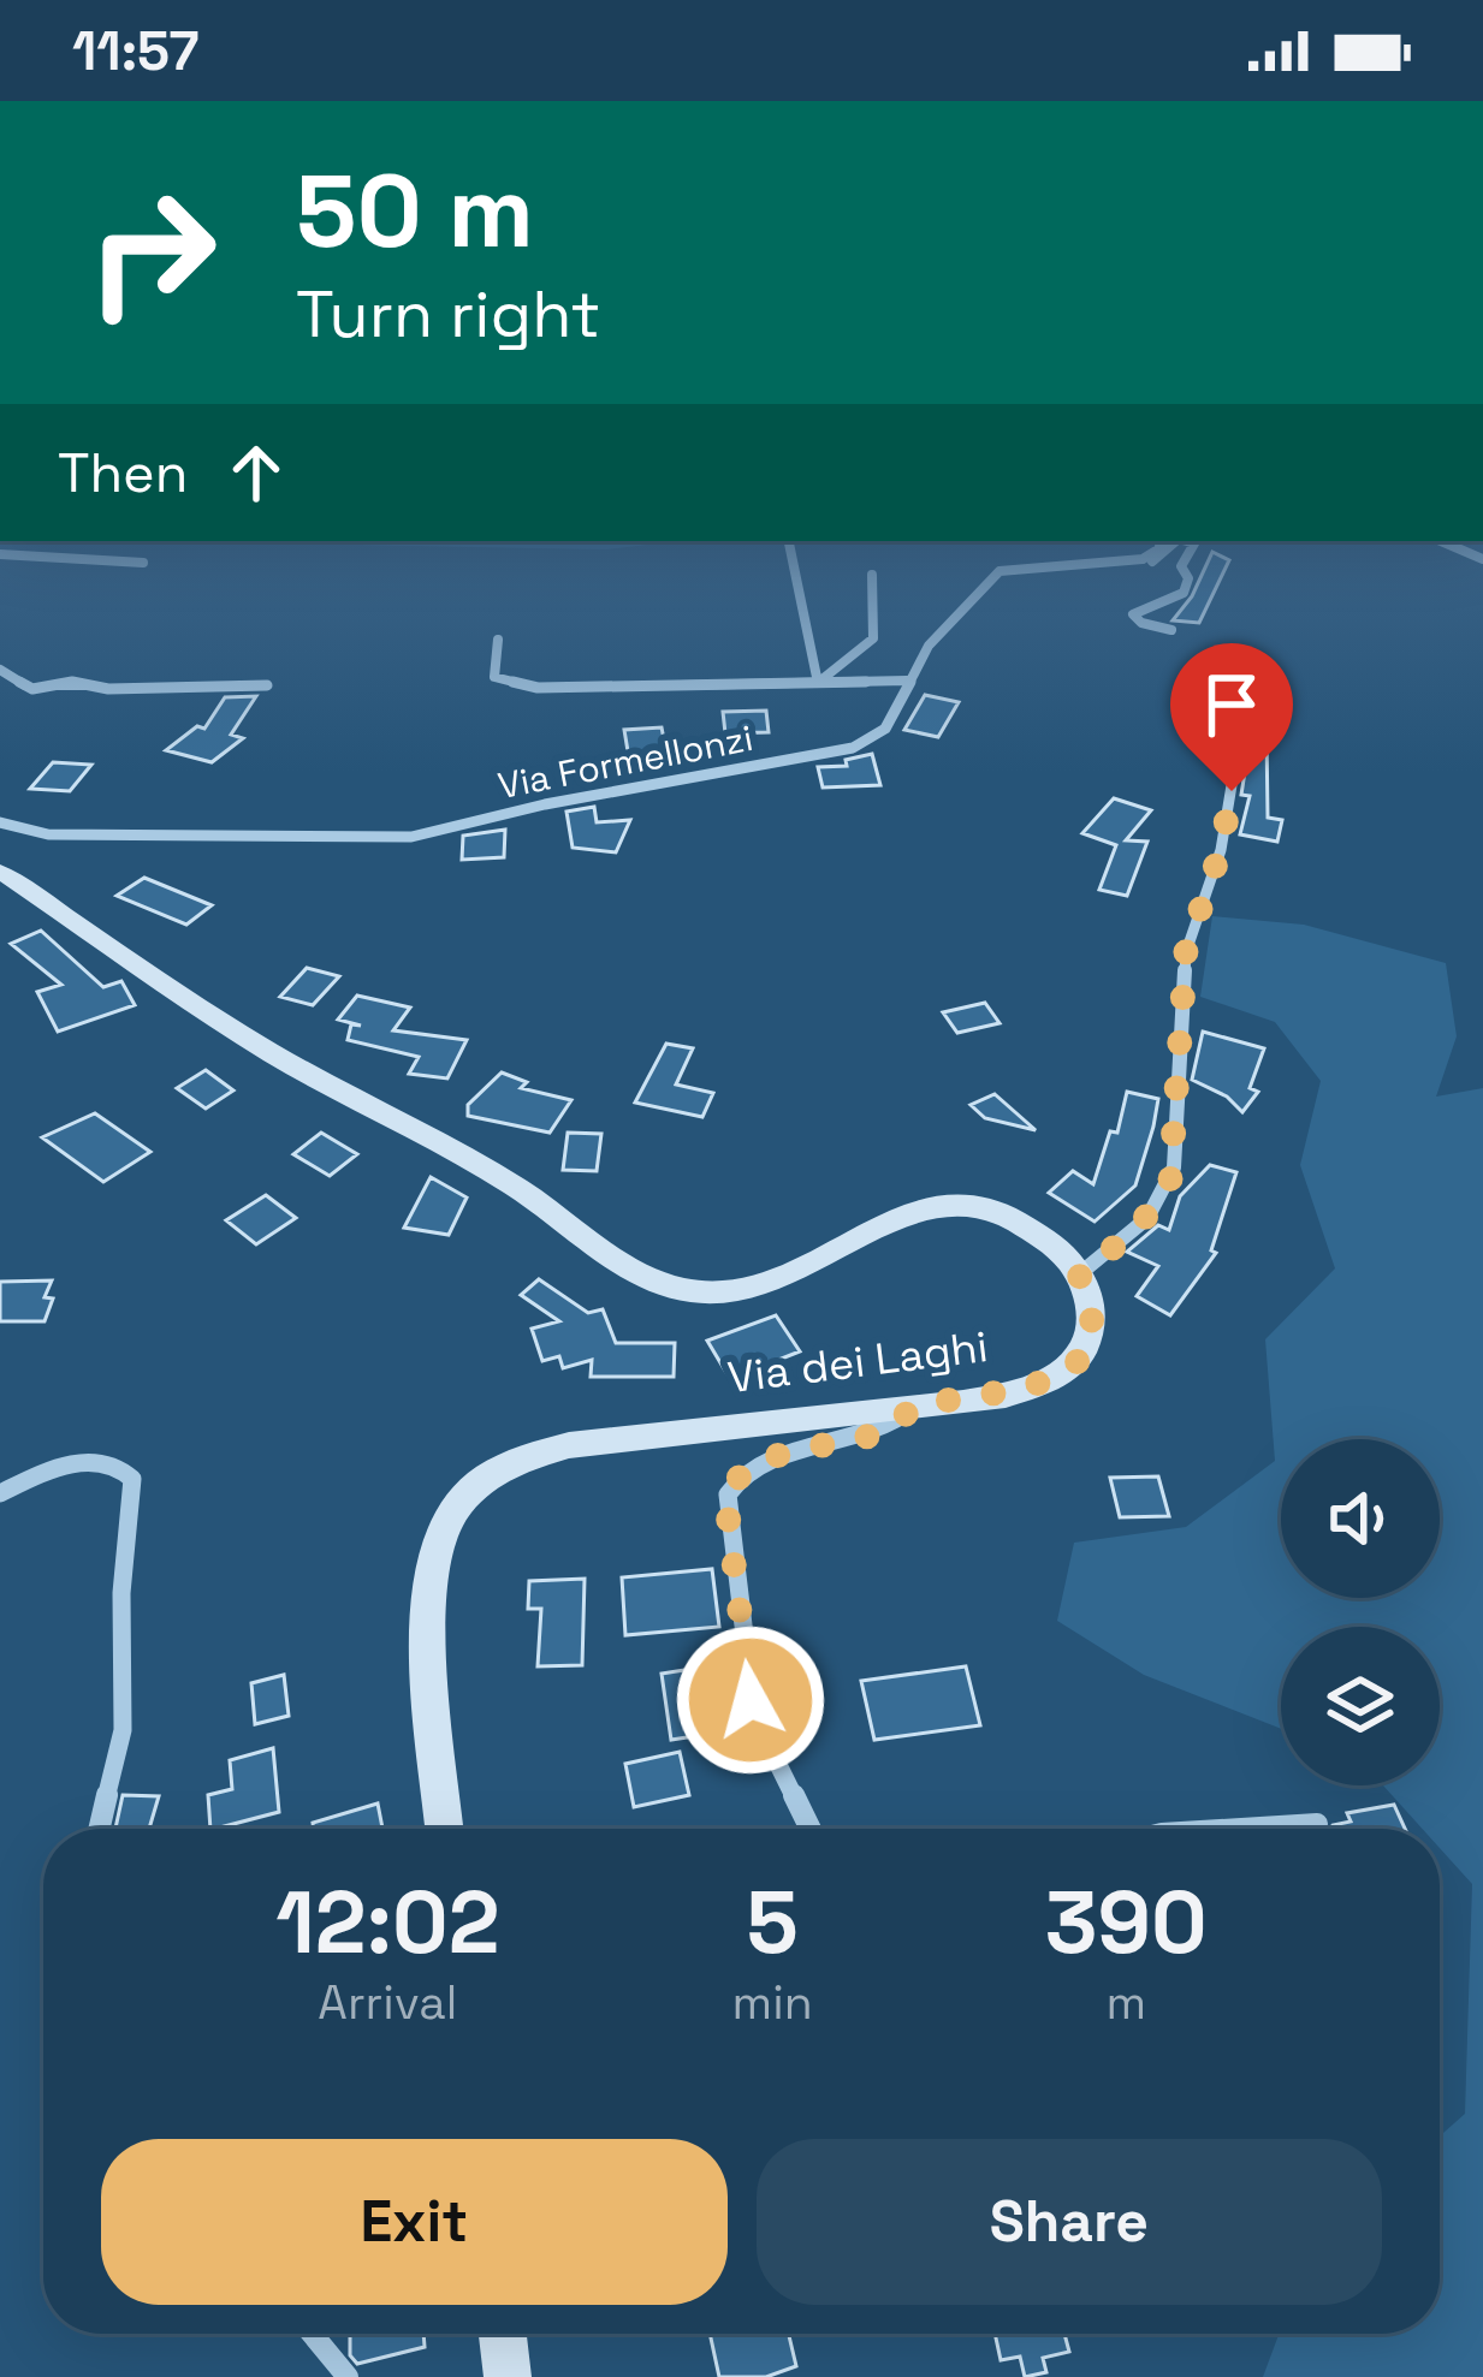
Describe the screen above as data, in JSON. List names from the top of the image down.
{
  "streets": {
    "main road": ["Via dei Laghi"],
    "street": ["Via Formellonzi"]
  },
  "page": {
    "status": "11:57",
    "turn": ["50 m", "Turn right"],
    "then": "Then",
    "eta": [
      "12:02",
      "Arrival",
      "5",
      "min",
      "390",
      "m"
    ],
    "buttons": ["Exit", "Share"]
  }
}
